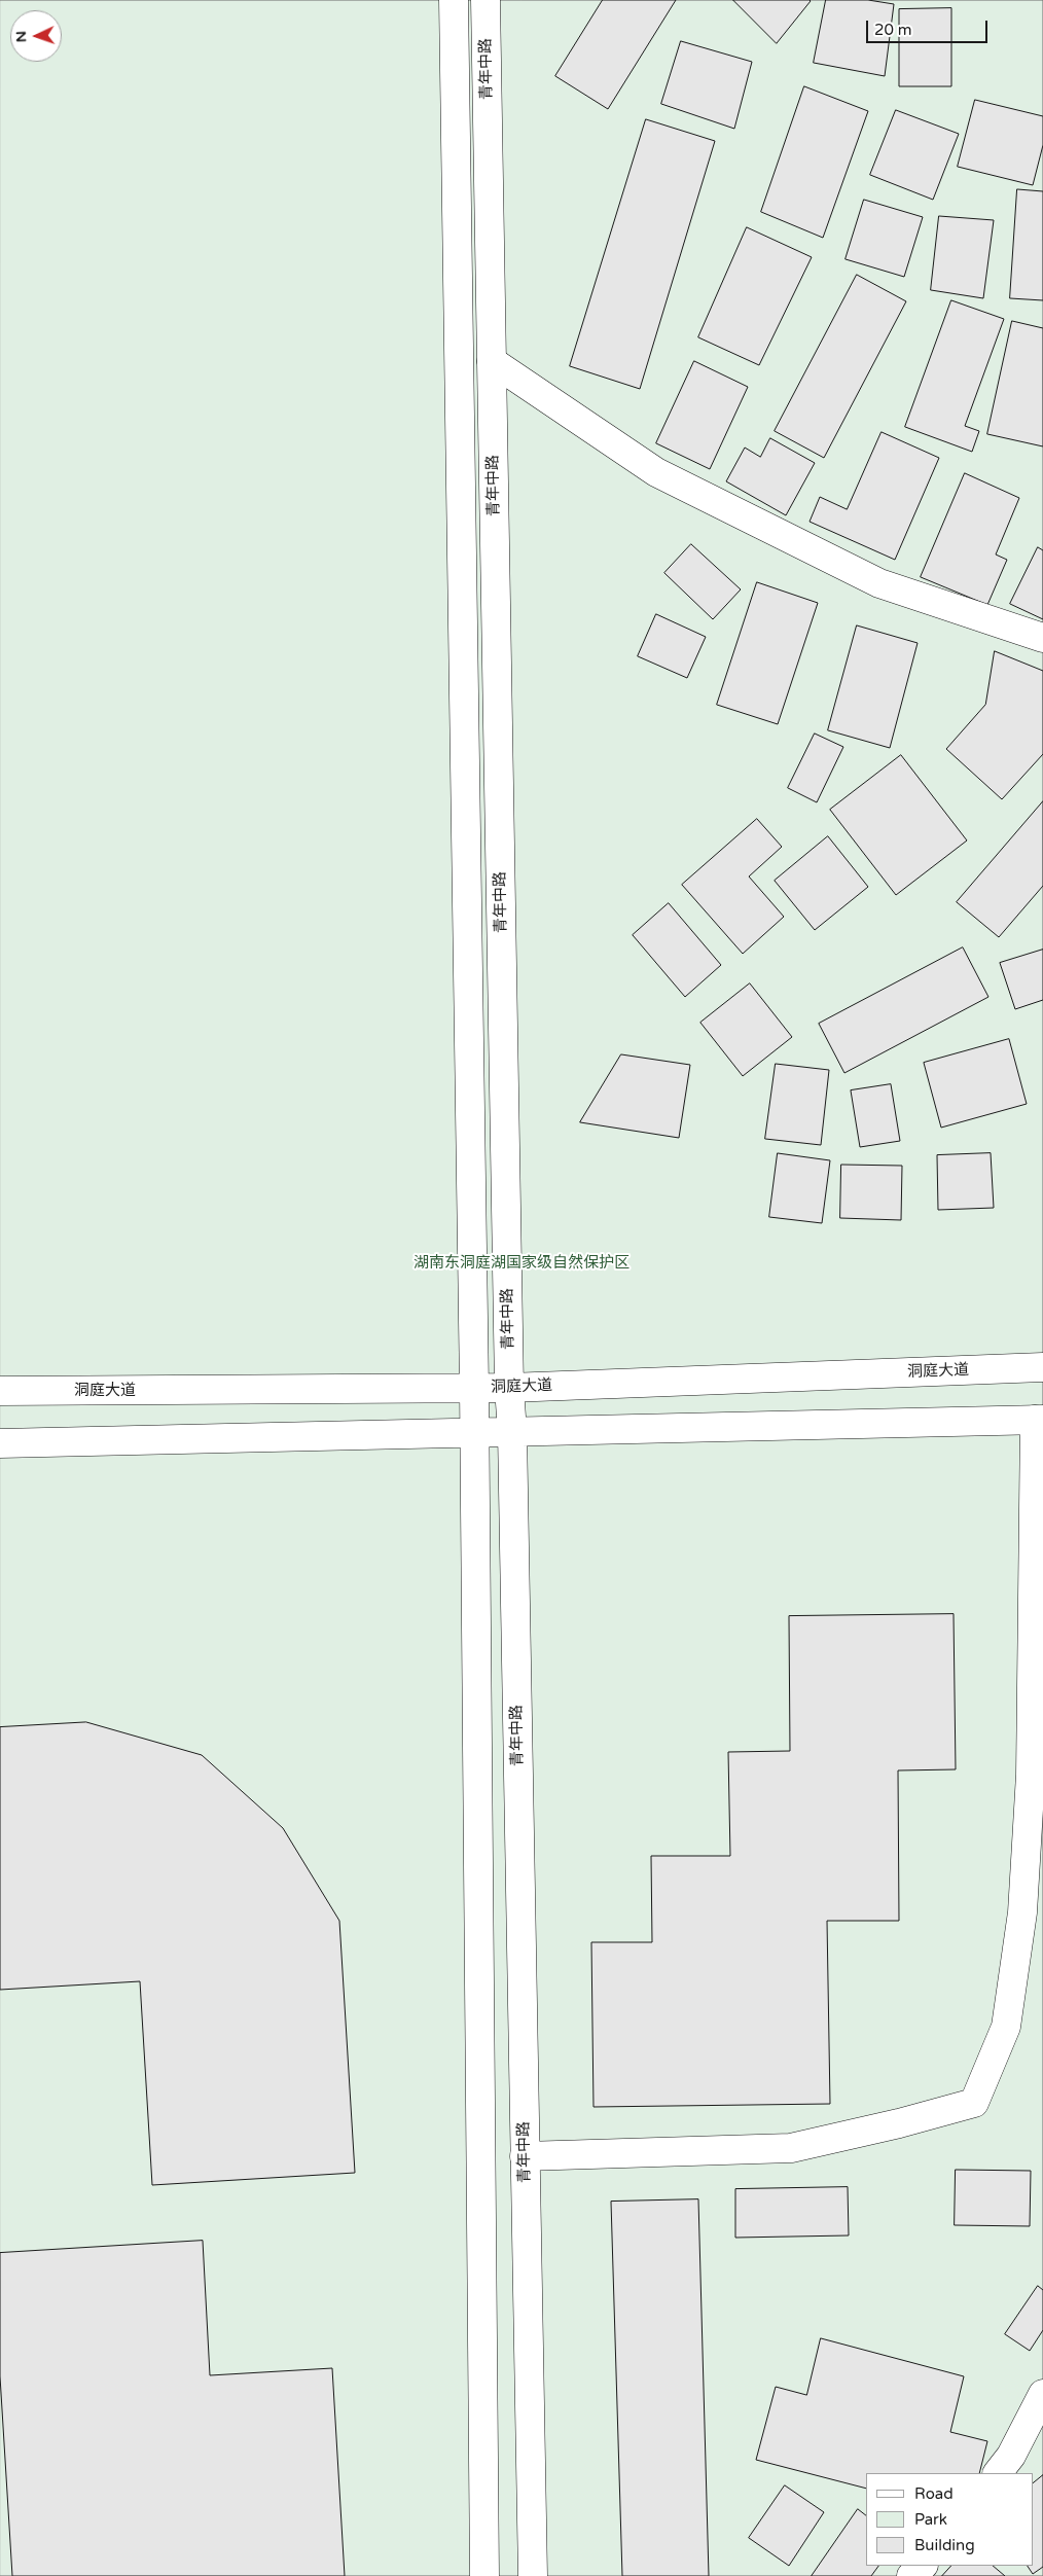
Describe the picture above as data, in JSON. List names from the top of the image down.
{
  "streets": {
    "main road": ["青年中路", "洞庭大道"]
  },
  "crossings": [
    ["青年中路", "洞庭大道"]
  ],
  "parks": ["湖南东洞庭湖国家级自然保护区"],
  "legend": ["Road", "Park", "Building"],
  "scale_bar": "20 m",
  "north": "left"
}
